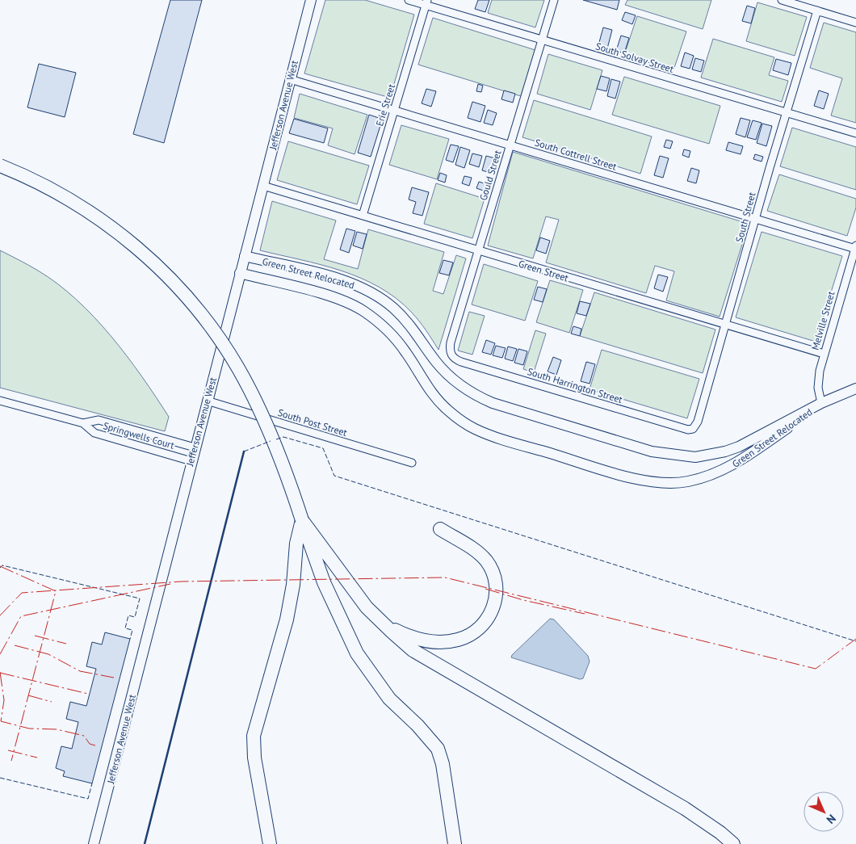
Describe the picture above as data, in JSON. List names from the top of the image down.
{
  "streets": {
    "street": [
      "South Solvay Street",
      "Jefferson Avenue West",
      "Erie Street",
      "South Cottrell Street",
      "Gould Street",
      "South Street",
      "Green Street",
      "Green Street Relocated",
      "Melville Street",
      "South Harrington Street",
      "South Post Street",
      "Springwells Court"
    ]
  },
  "crossings": [
    ["South Solvay Street", "Erie Street"],
    ["South Solvay Street", "Gould Street"],
    ["South Solvay Street", "South Street"],
    ["Jefferson Avenue West", "South Cottrell Street"],
    ["Jefferson Avenue West", "Green Street"],
    ["Jefferson Avenue West", "Green Street Relocated"],
    ["Jefferson Avenue West", "South Post Street"],
    ["Jefferson Avenue West", "Springwells Court"],
    ["Erie Street", "South Cottrell Street"],
    ["Erie Street", "Green Street"],
    ["South Cottrell Street", "Gould Street"],
    ["South Cottrell Street", "South Street"],
    ["South Cottrell Street", "Melville Street"],
    ["Gould Street", "Green Street"],
    ["Gould Street", "South Harrington Street"],
    ["South Street", "Green Street"],
    ["South Street", "South Harrington Street"],
    ["Green Street", "Melville Street"],
    ["Green Street Relocated", "Melville Street"]
  ],
  "north": "bottom right"
}
